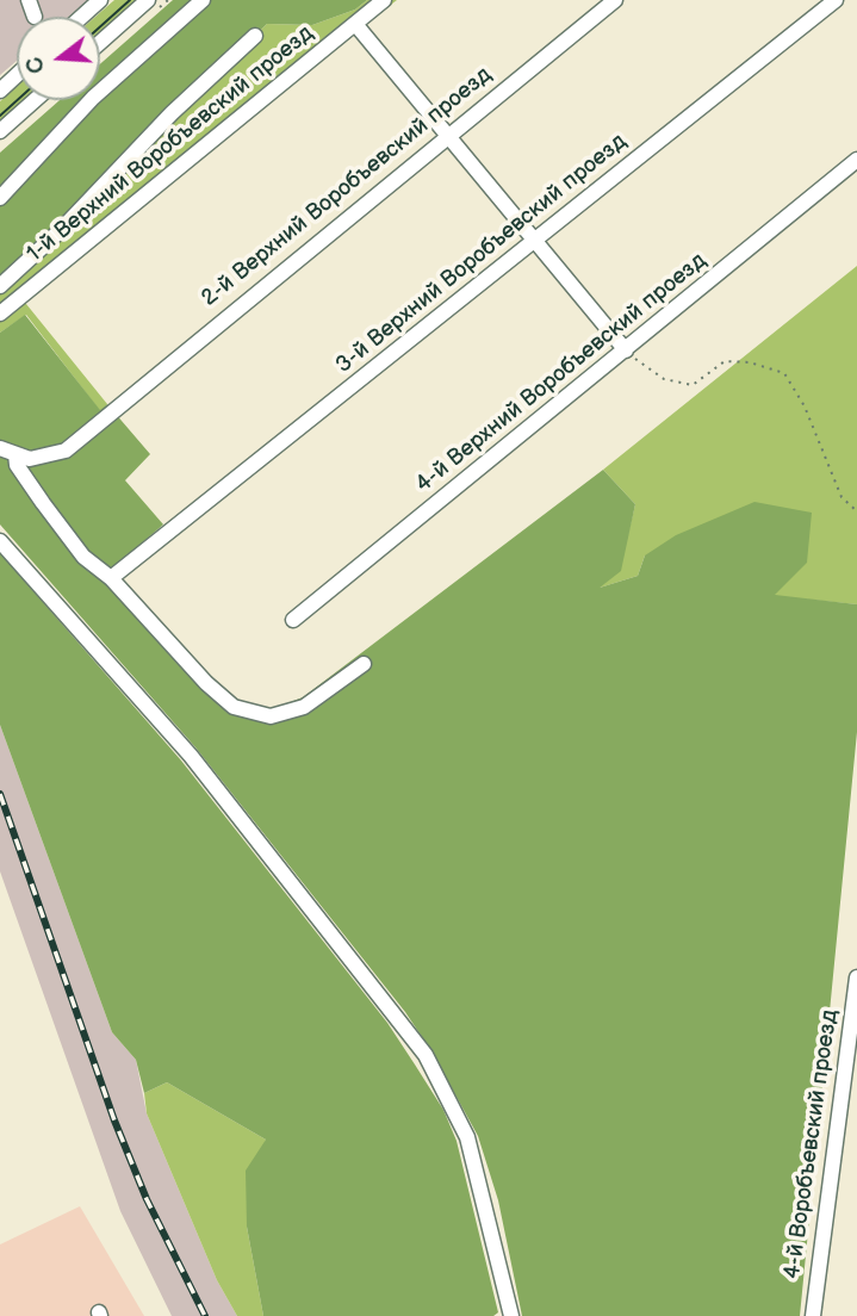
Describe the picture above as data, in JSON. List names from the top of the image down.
{
  "streets": {
    "street": [
      "1-й Верхний Воробъевский проезд",
      "2-й Верхний Воробъевский проезд",
      "3-й Верхний Воробъевский проезд",
      "4-й Верхний Воробъевский проезд",
      "4-й Воробъевский проезд"
    ]
  },
  "north": "left"
}
